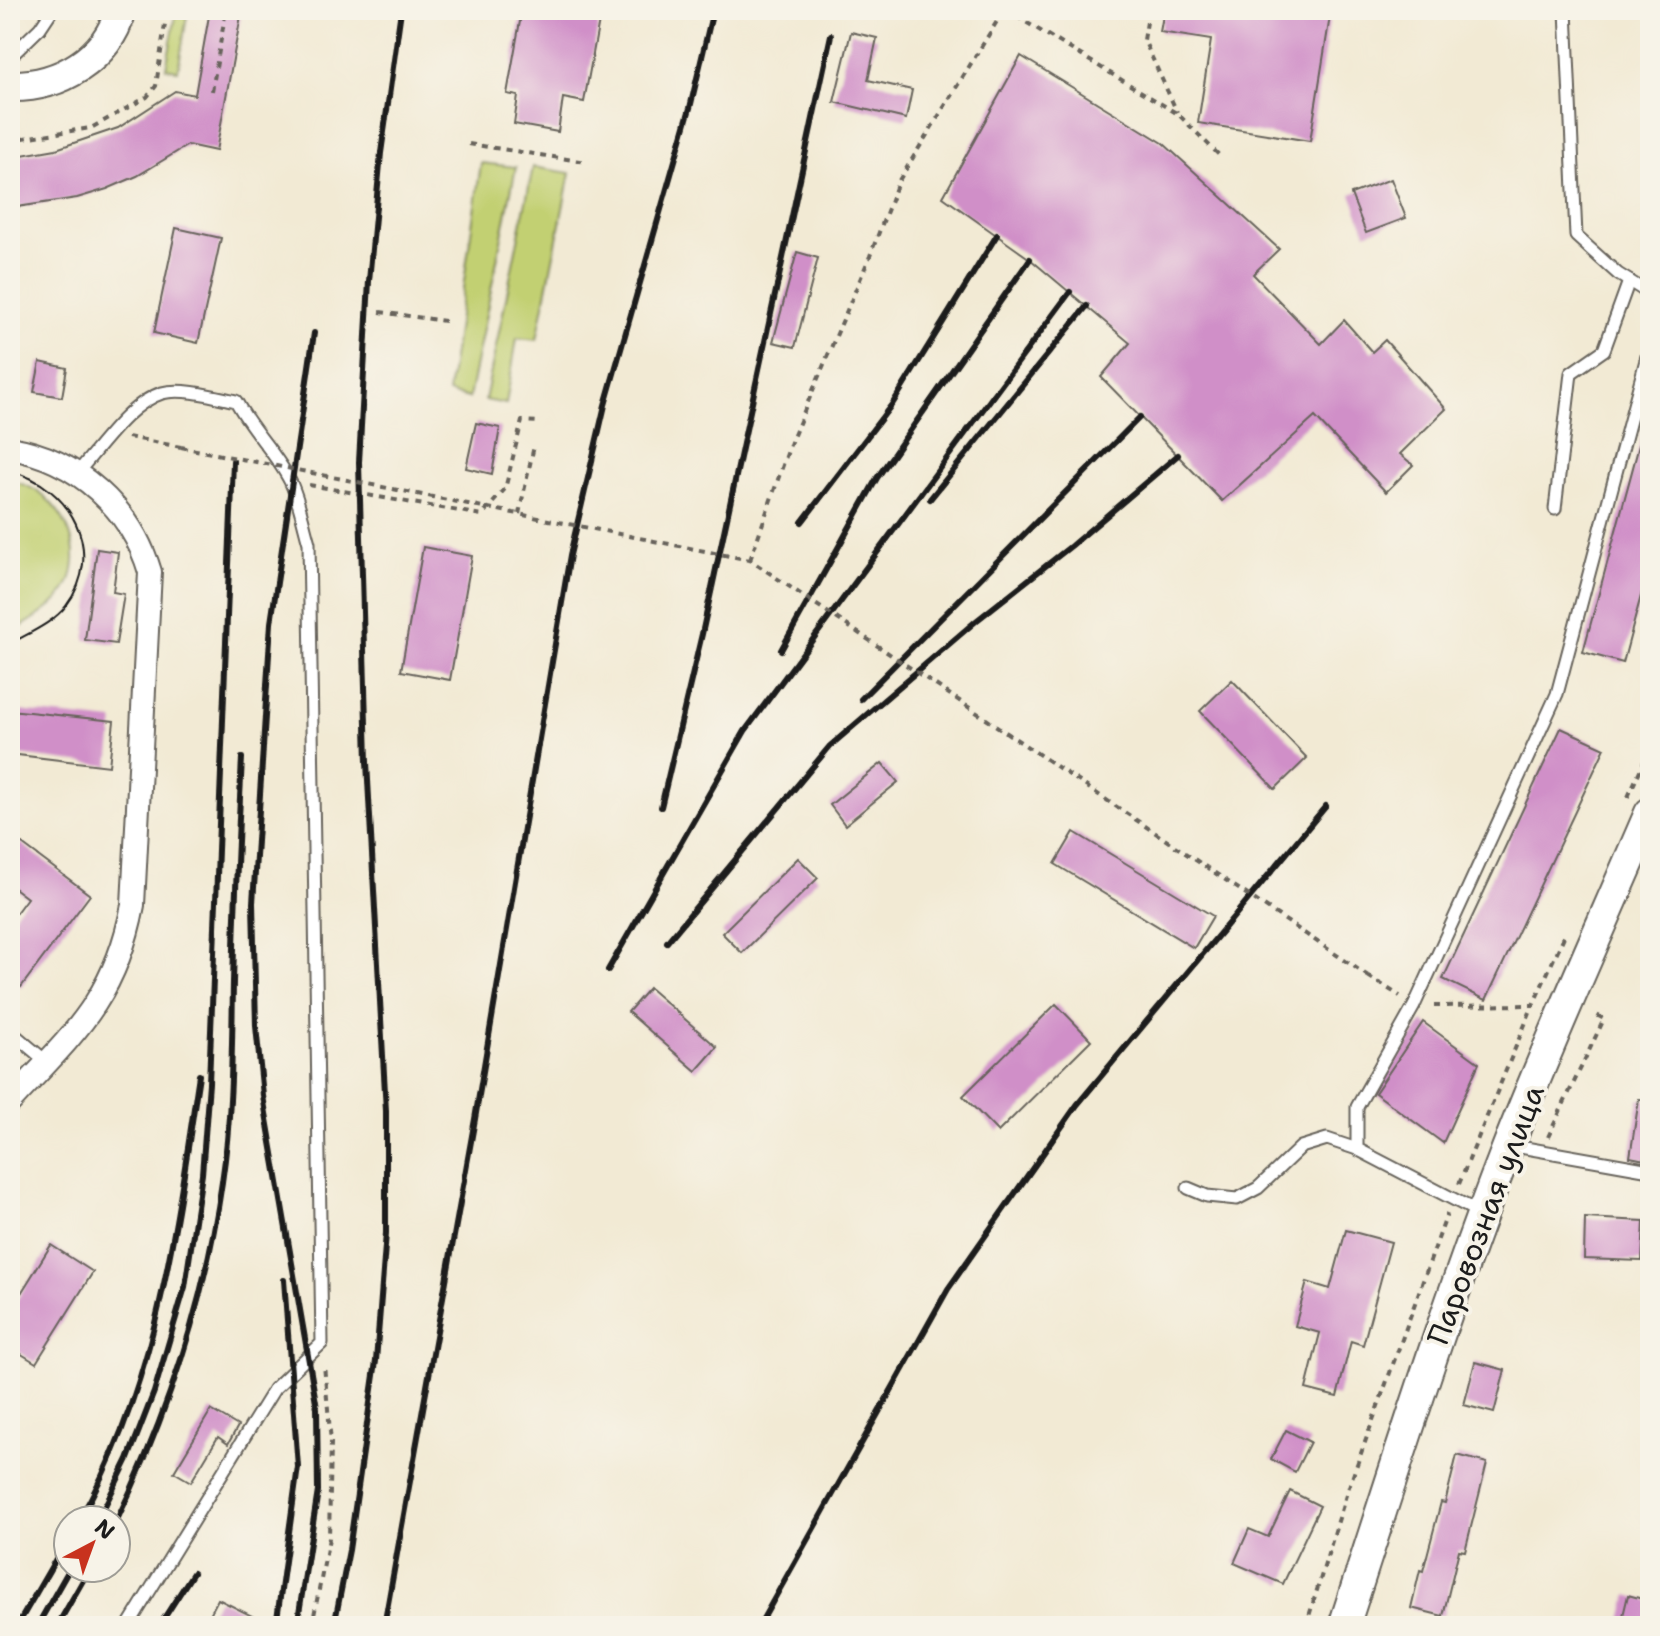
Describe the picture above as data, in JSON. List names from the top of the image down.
{
  "streets": {
    "main road": ["Паровозная улица"]
  },
  "north": "top right"
}
